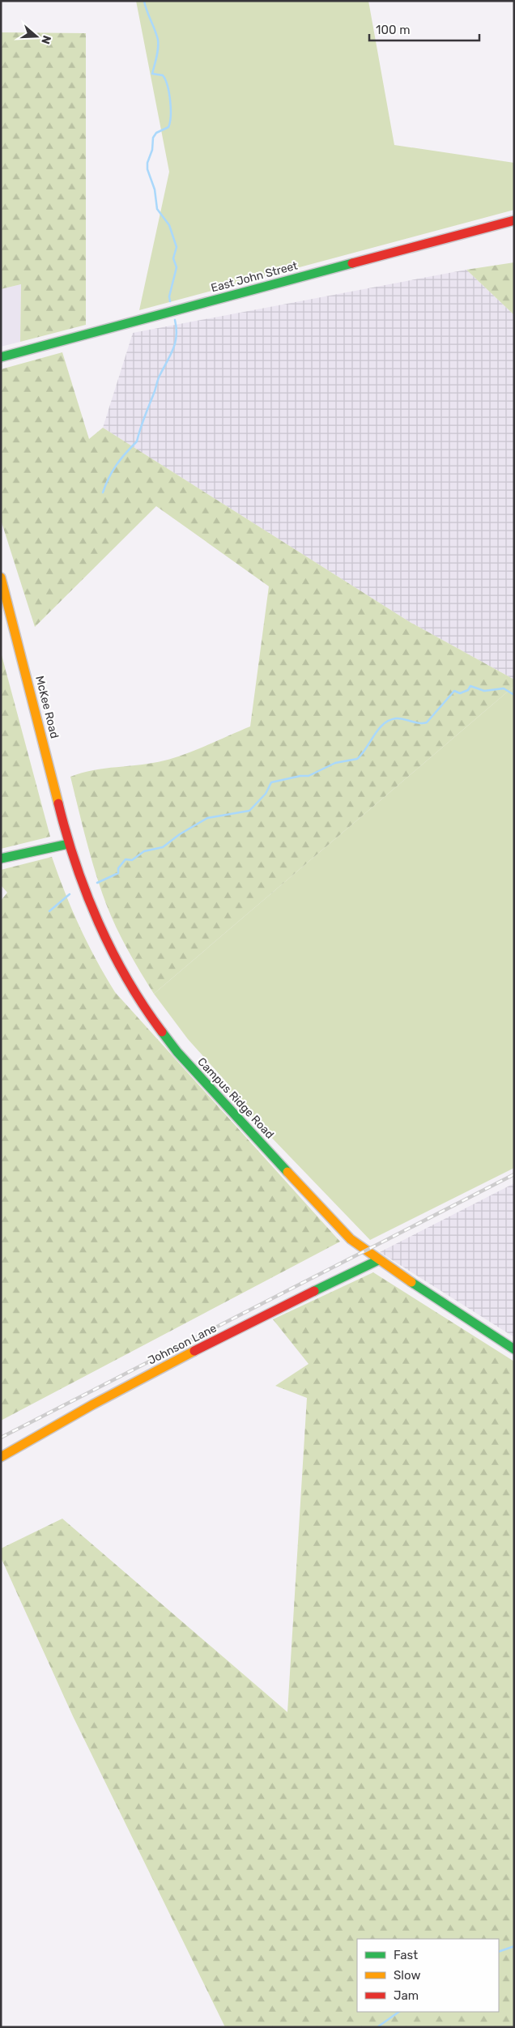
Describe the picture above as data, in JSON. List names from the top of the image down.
{
  "streets": {
    "street": [
      "East John Street",
      "McKee Road",
      "Campus Ridge Road",
      "Johnson Lane"
    ]
  },
  "crossings": [
    ["McKee Road", "Campus Ridge Road"],
    ["Campus Ridge Road", "Johnson Lane"]
  ],
  "legend": ["Fast", "Slow", "Jam"],
  "scale_bar": "100 m",
  "north": "right"
}
